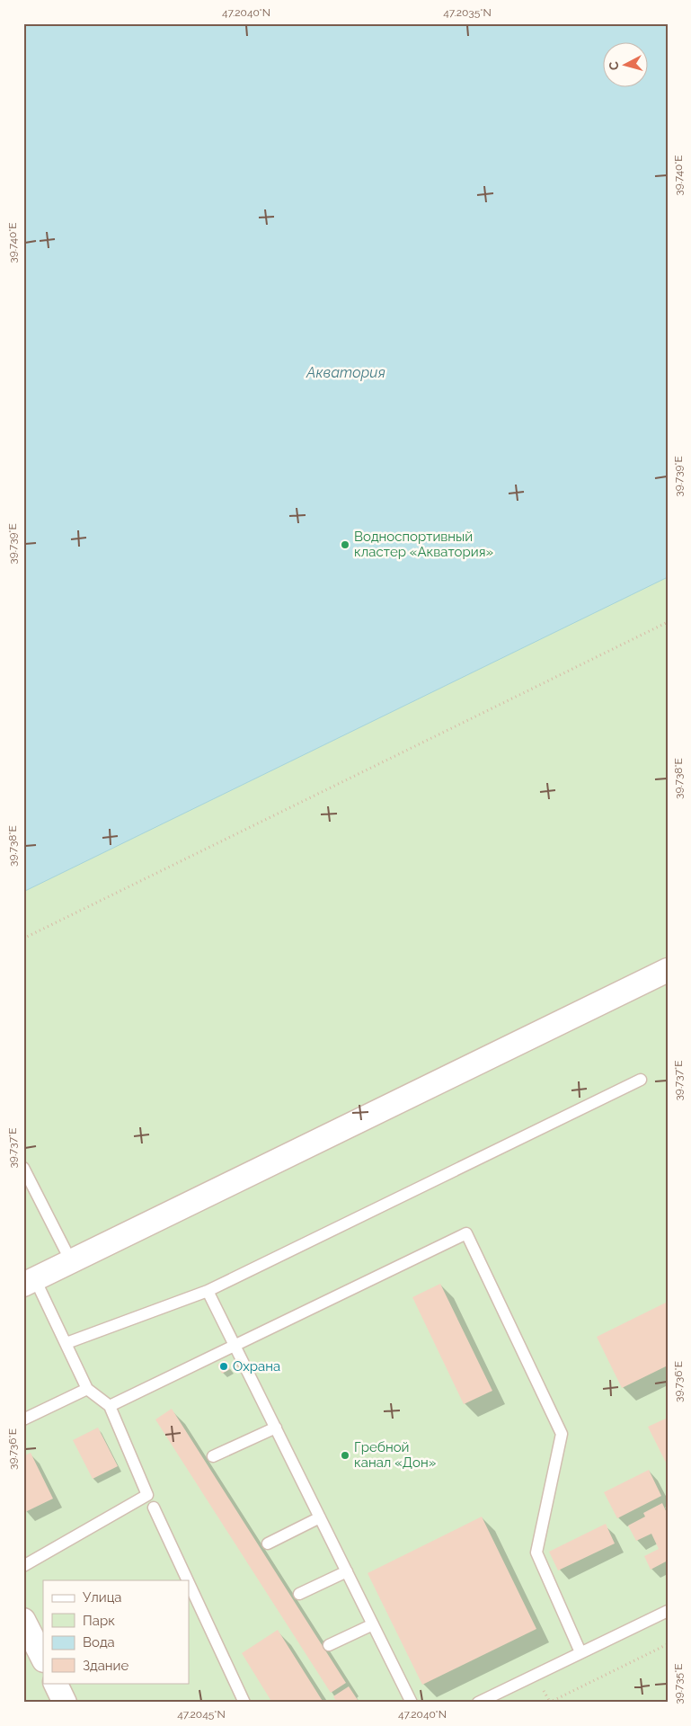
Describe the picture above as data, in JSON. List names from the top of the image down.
{
  "water": ["Акватория"],
  "places": ["Водноспортивный кластер «Акватория»", "Охрана", "Гребной канал «Дон»"],
  "legend": [
    "Улица",
    "Парк",
    "Вода",
    "Здание"
  ],
  "north": "left",
  "coordinates": [
    "47.2040°N",
    "47.2035°N",
    "39.740°E",
    "39.739°E",
    "39.738°E",
    "39.737°E",
    "39.736°E",
    "39.735°E",
    "47.2045°N"
  ]
}
